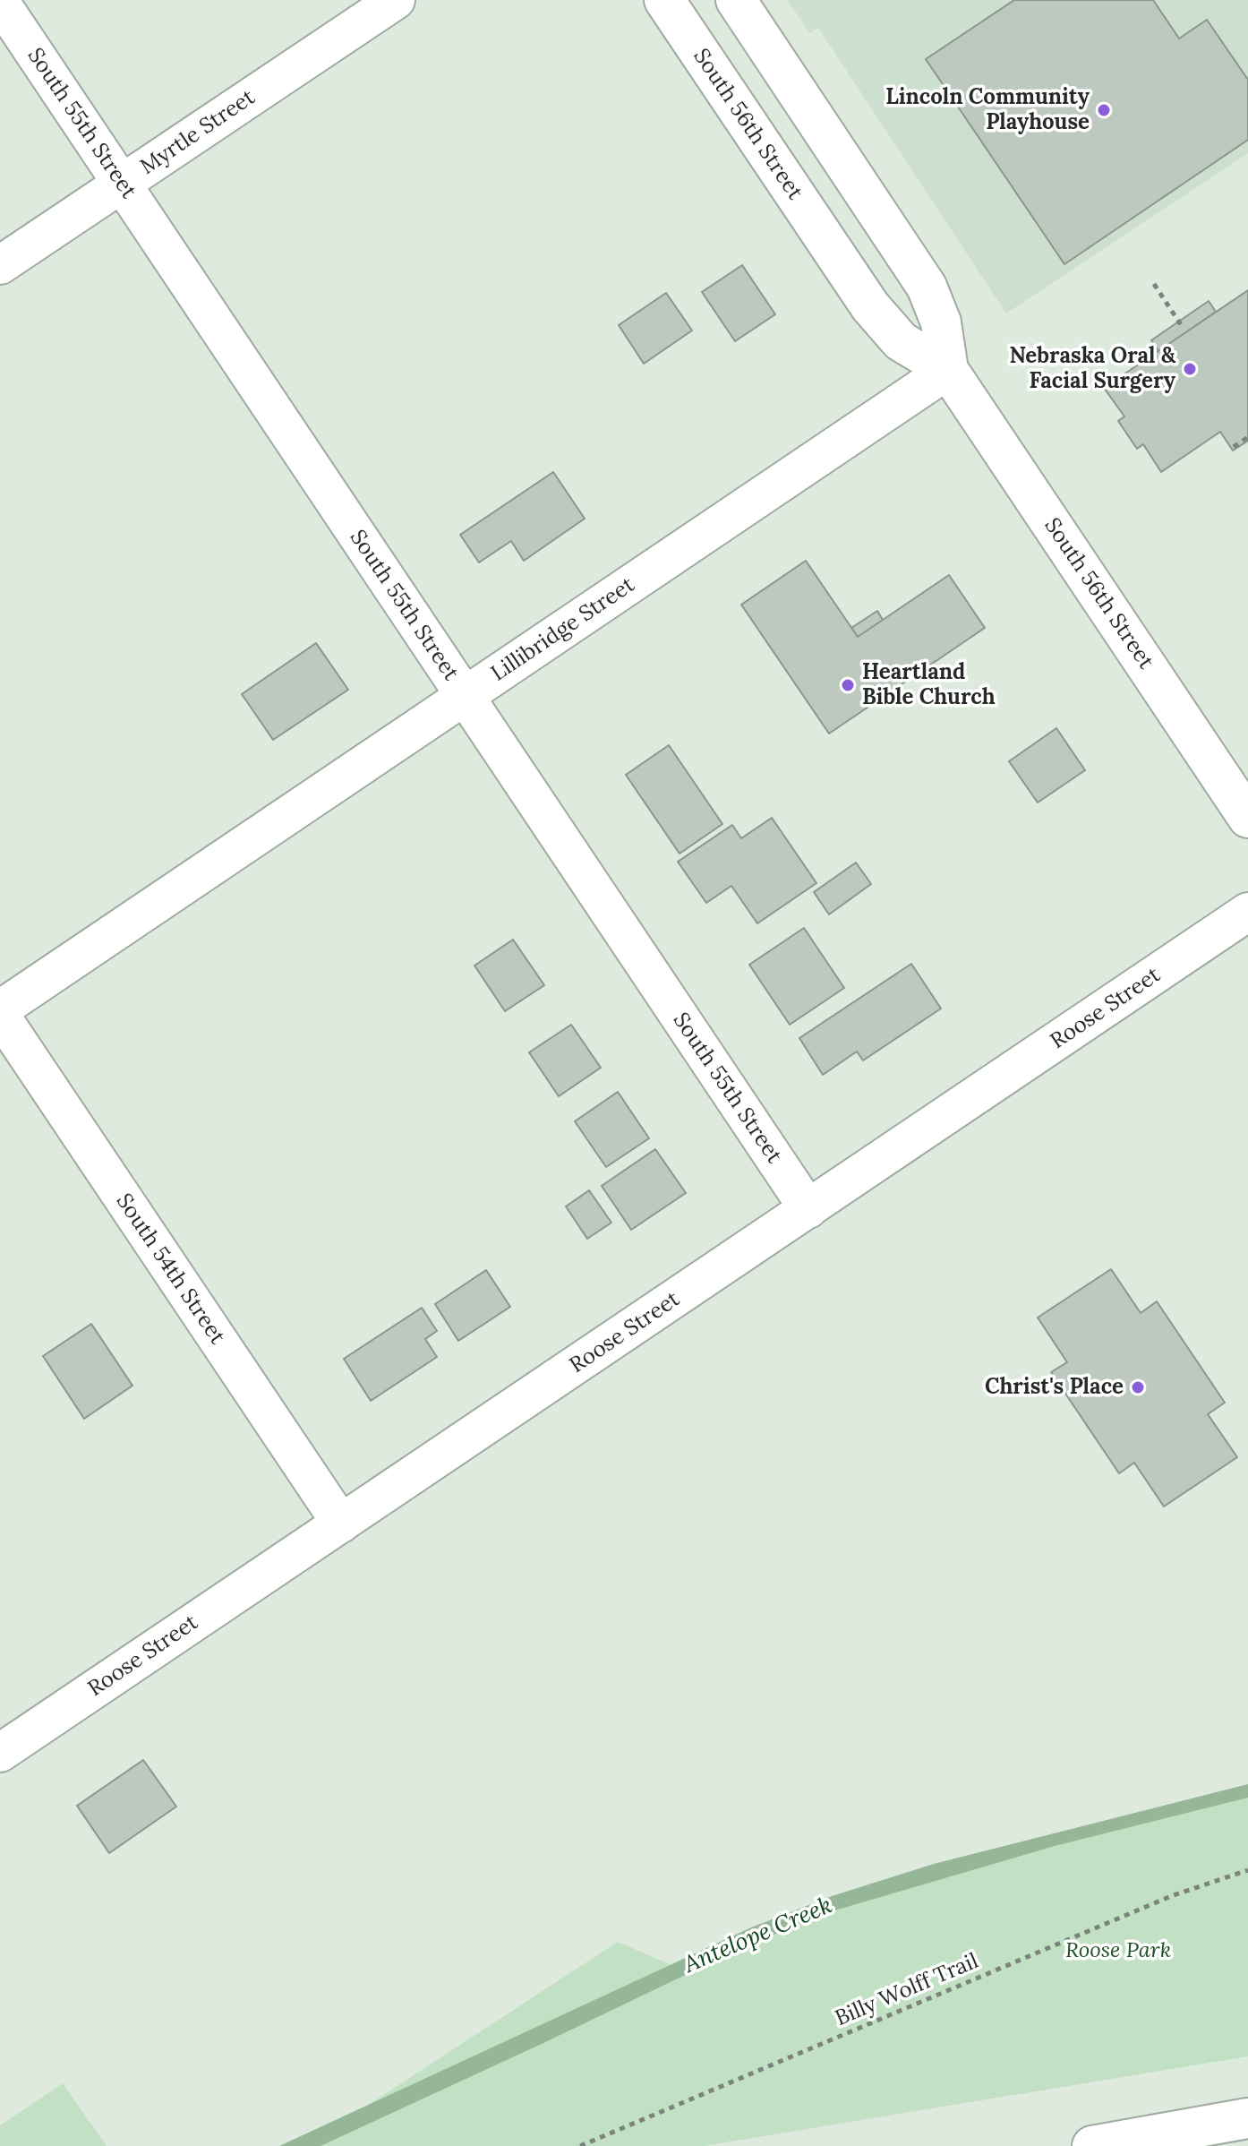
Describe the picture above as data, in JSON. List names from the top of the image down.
{
  "streets": {
    "main road": ["South 56th Street"],
    "street": [
      "South 55th Street",
      "Myrtle Street",
      "Lillibridge Street",
      "Roose Street",
      "South 54th Street"
    ],
    "path": ["Billy Wolff Trail"]
  },
  "crossings": [
    ["South 55th Street", "Myrtle Street"],
    ["South 55th Street", "Lillibridge Street"],
    ["South 55th Street", "Roose Street"],
    ["South 56th Street", "Lillibridge Street"],
    ["Roose Street", "South 54th Street"]
  ],
  "water": ["Antelope Creek"],
  "parks": ["Roose Park"],
  "places": [
    "Lincoln Community Playhouse",
    "Nebraska Oral & Facial Surgery",
    "Heartland Bible Church",
    "Christ's Place"
  ]
}
